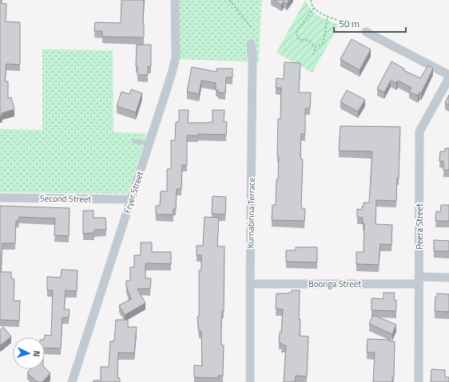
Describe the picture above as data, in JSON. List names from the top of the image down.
{
  "streets": {
    "street": [
      "Fryer Street",
      "Second Street",
      "Kurnabinna Terrace",
      "Peera Street",
      "Boonga Street"
    ]
  },
  "crossings": [
    ["Fryer Street", "Second Street"],
    ["Kurnabinna Terrace", "Boonga Street"],
    ["Peera Street", "Boonga Street"]
  ],
  "scale_bar": "50 m",
  "north": "right"
}
